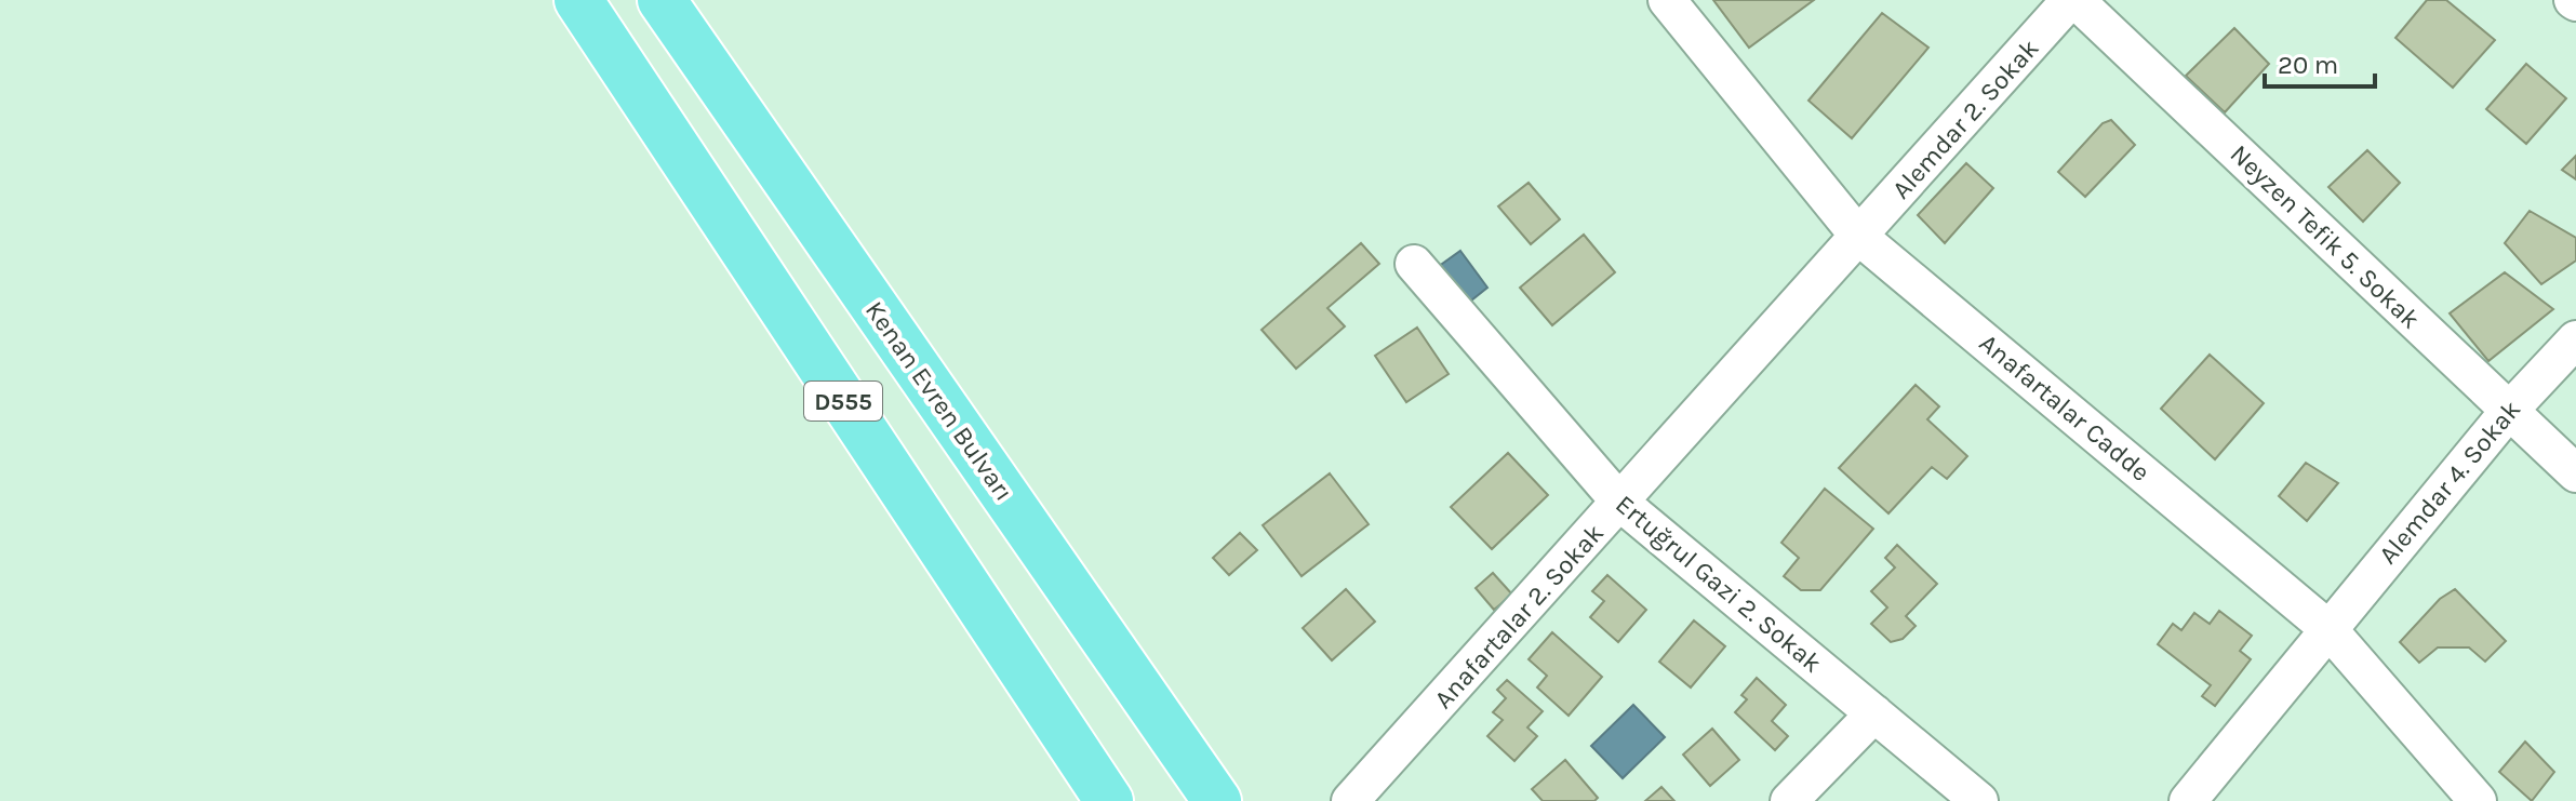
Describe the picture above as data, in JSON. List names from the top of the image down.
{
  "streets": {
    "main road": ["D555", "Kenan Evren Bulvarı"],
    "street": [
      "Alemdar 2. Sokak",
      "Neyzen Tefik 5. Sokak",
      "Anafartalar Cadde",
      "Alemdar 4. Sokak",
      "Ertuğrul Gazi 2. Sokak",
      "Anafartalar 2. Sokak"
    ]
  },
  "crossings": [
    ["Alemdar 2. Sokak", "Neyzen Tefik 5. Sokak"],
    ["Alemdar 2. Sokak", "Anafartalar Cadde"],
    ["Alemdar 2. Sokak", "Anafartalar 2. Sokak"],
    ["Neyzen Tefik 5. Sokak", "Alemdar 4. Sokak"],
    ["Anafartalar Cadde", "Alemdar 4. Sokak"],
    ["Anafartalar Cadde", "Anafartalar 2. Sokak"],
    ["Ertuğrul Gazi 2. Sokak", "Anafartalar 2. Sokak"]
  ],
  "scale_bar": "20 m"
}
